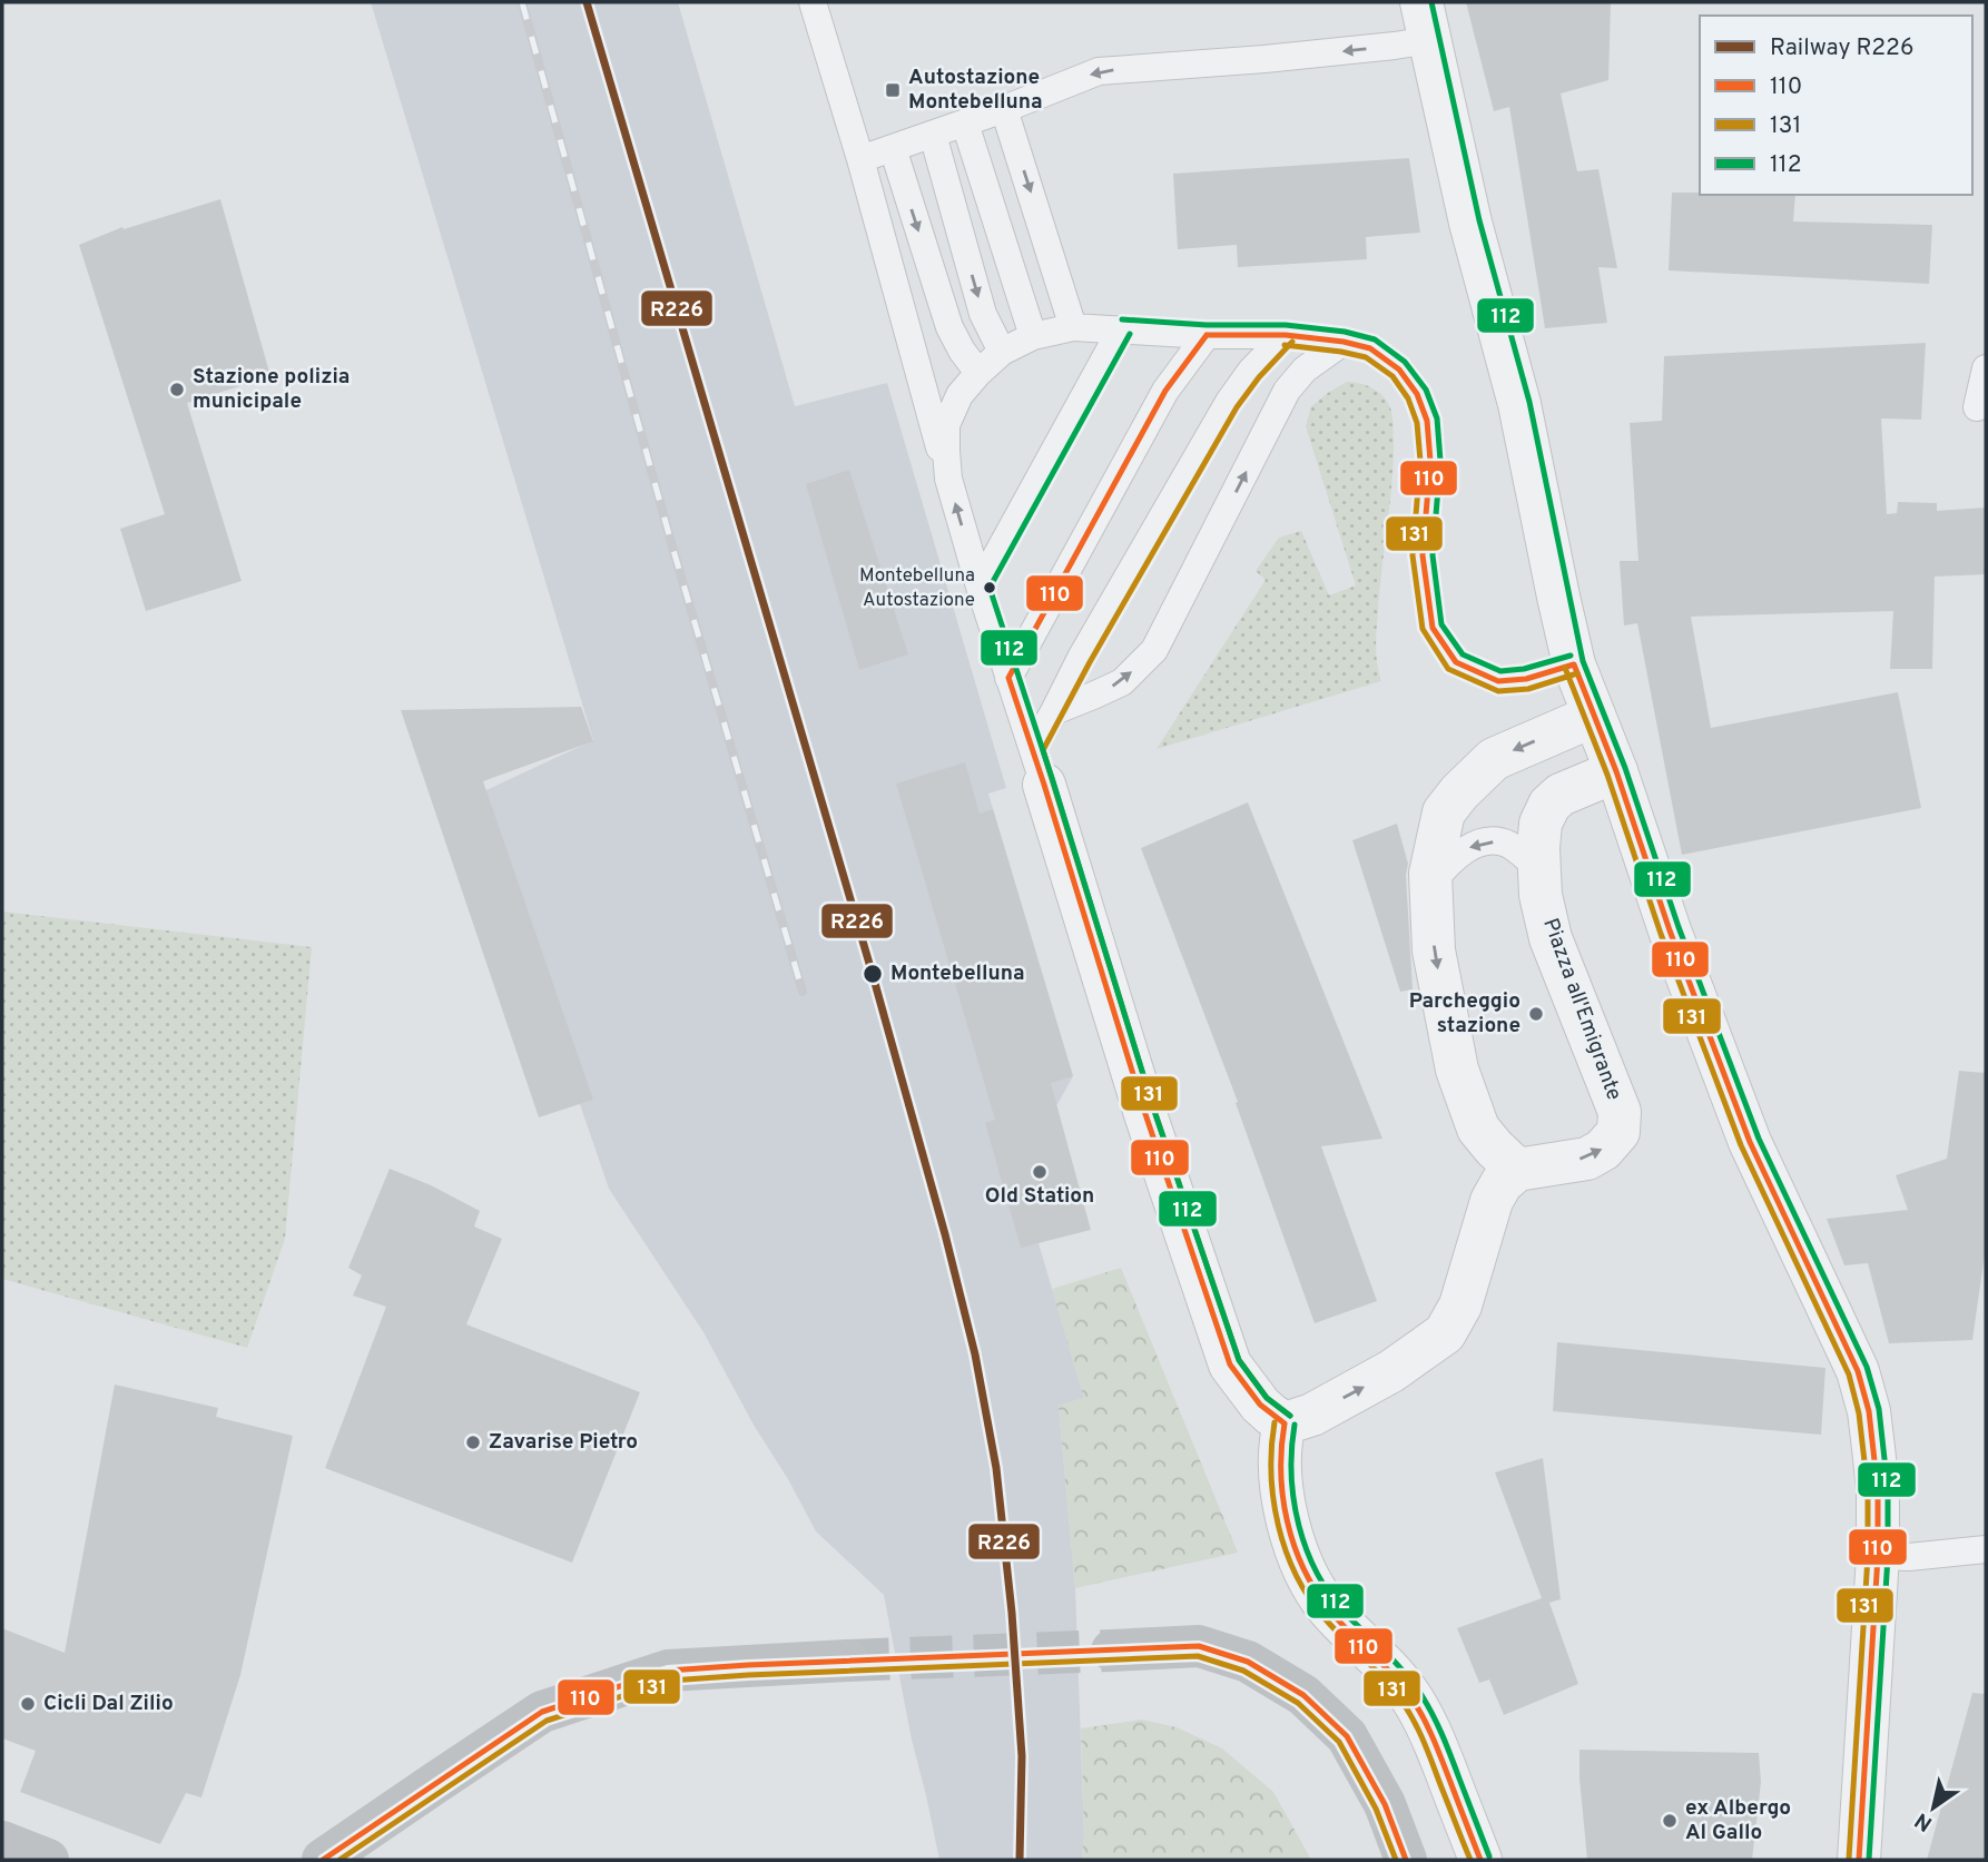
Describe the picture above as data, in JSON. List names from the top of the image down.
{
  "streets": {
    "street": ["Piazza all'Emigrante"]
  },
  "places": {
    "transit": ["Autostazione Montebelluna"],
    "other": [
      "Stazione polizia municipale",
      "Montebelluna Autostazione",
      "Montebelluna",
      "Parcheggio stazione",
      "Old Station",
      "Zavarise Pietro",
      "Cicli Dal Zilio",
      "ex Albergo Al Gallo"
    ]
  },
  "lines": [
    "rail line R226",
    "transit line 112",
    "transit line 110",
    "transit line 131"
  ],
  "legend": [
    "Railway R226",
    "110",
    "131",
    "112"
  ],
  "north": "bottom left"
}
